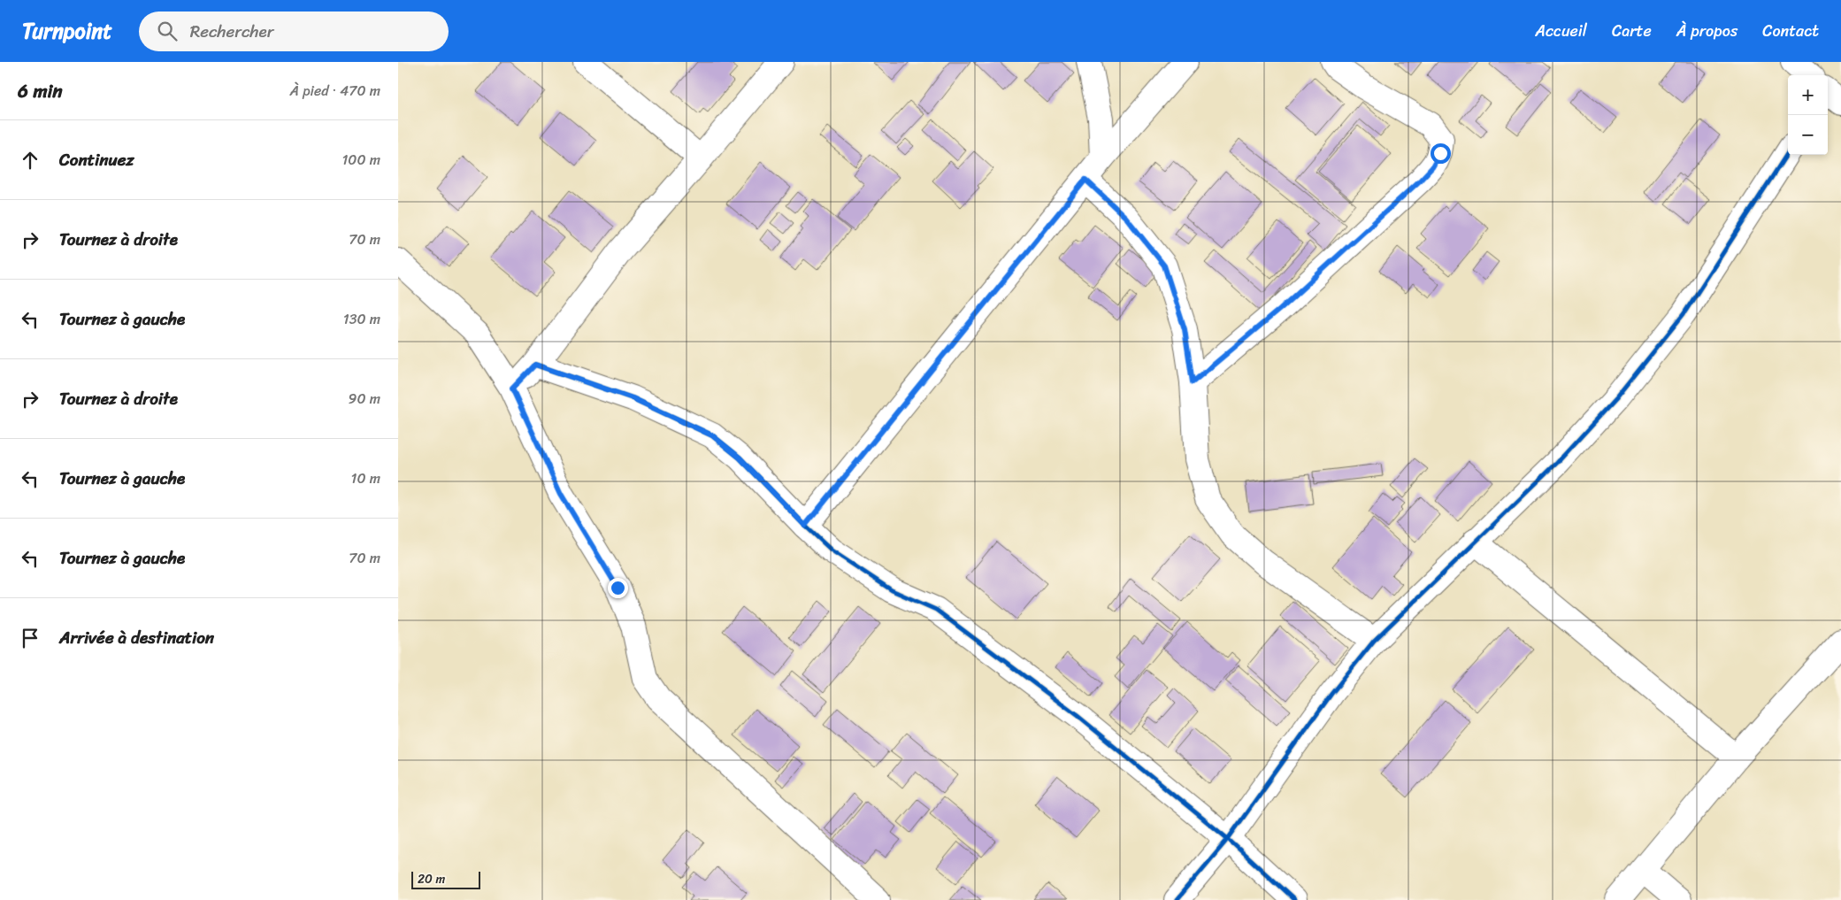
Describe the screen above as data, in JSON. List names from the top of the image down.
{
  "scale_bar": "20 m",
  "page": {
    "header": "Turnpoint",
    "search": "Rechercher",
    "nav": [
      "Accueil",
      "Carte",
      "À propos",
      "Contact"
    ],
    "heading": ["6 min", "À pied · 470 m"],
    "map_buttons": ["+", "−"],
    "list": [
      ["Continuez", "100 m"],
      ["Tournez à droite", "70 m"],
      ["Tournez à gauche", "130 m"],
      ["Tournez à droite", "90 m"],
      ["Tournez à gauche", "10 m"],
      ["Tournez à gauche", "70 m"],
      "Arrivée à destination"
    ],
    "scale": "20 m"
  }
}
